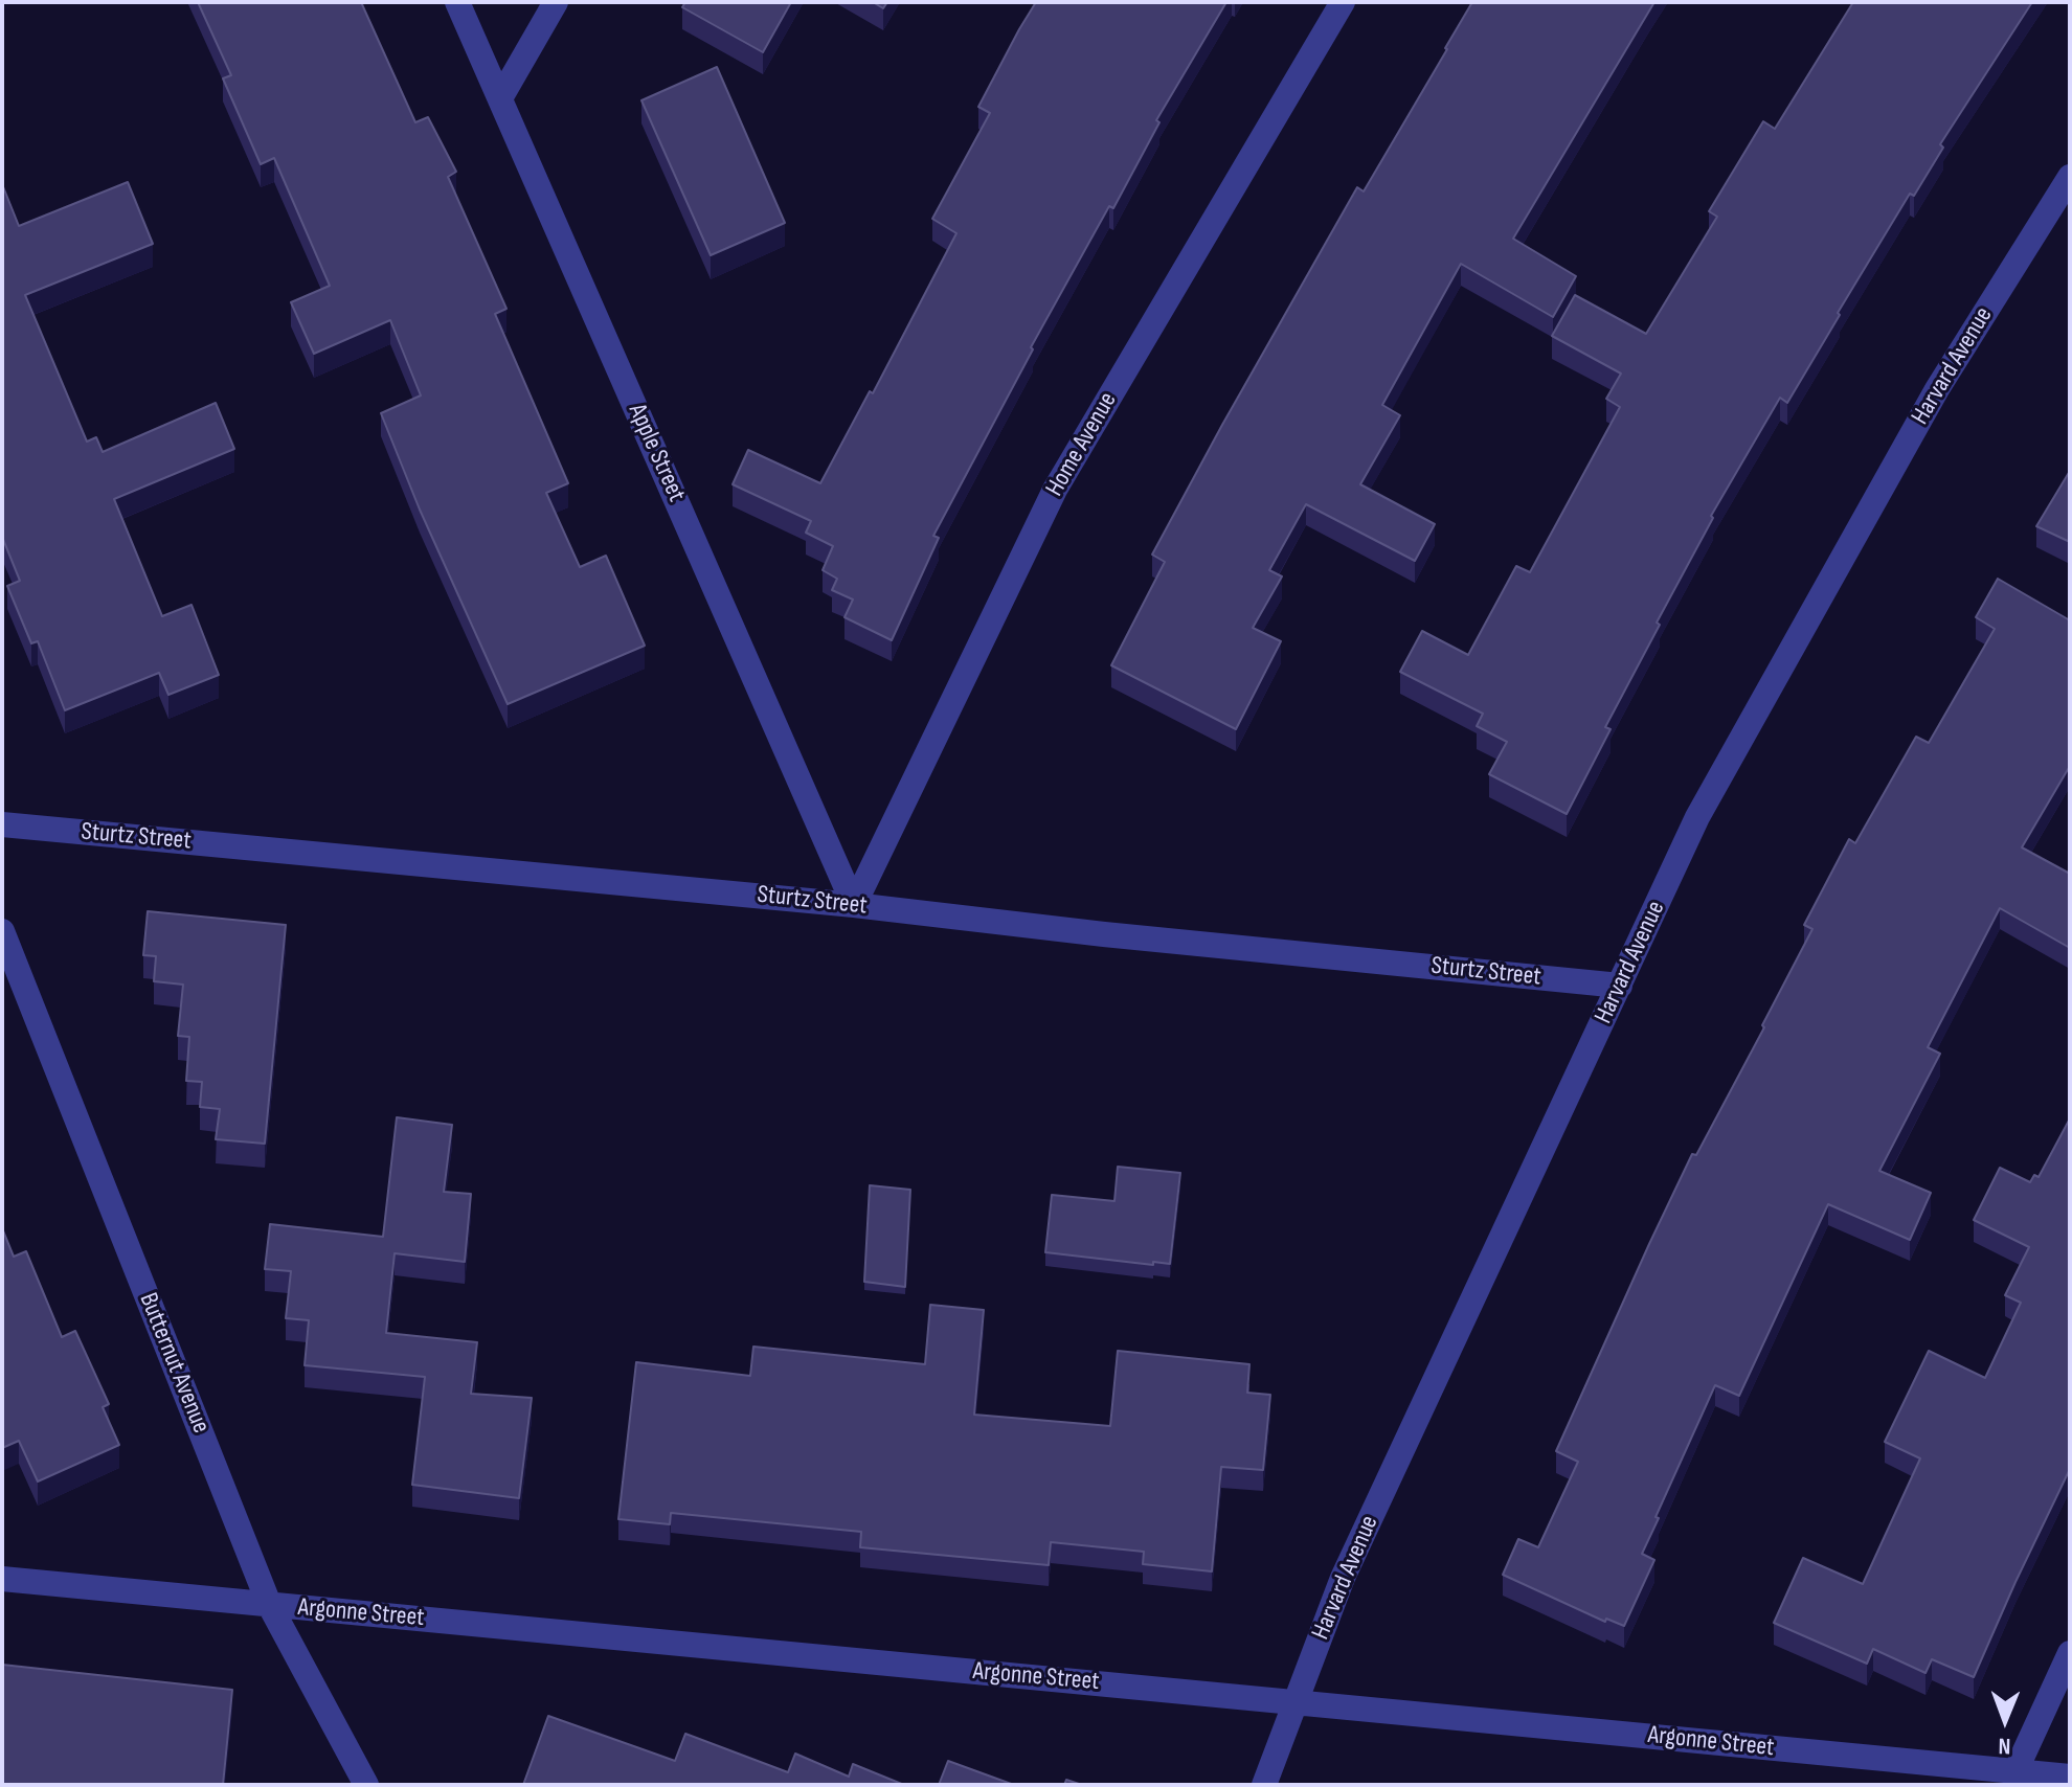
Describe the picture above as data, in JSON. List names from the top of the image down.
{
  "streets": {
    "street": [
      "Harvard Avenue",
      "Home Avenue",
      "Apple Street",
      "Sturtz Street",
      "Butternut Avenue",
      "Argonne Street"
    ]
  },
  "crossings": [
    ["Harvard Avenue", "Sturtz Street"],
    ["Harvard Avenue", "Argonne Street"],
    ["Home Avenue", "Apple Street"],
    ["Home Avenue", "Sturtz Street"],
    ["Apple Street", "Sturtz Street"],
    ["Butternut Avenue", "Argonne Street"]
  ],
  "north": "bottom"
}
